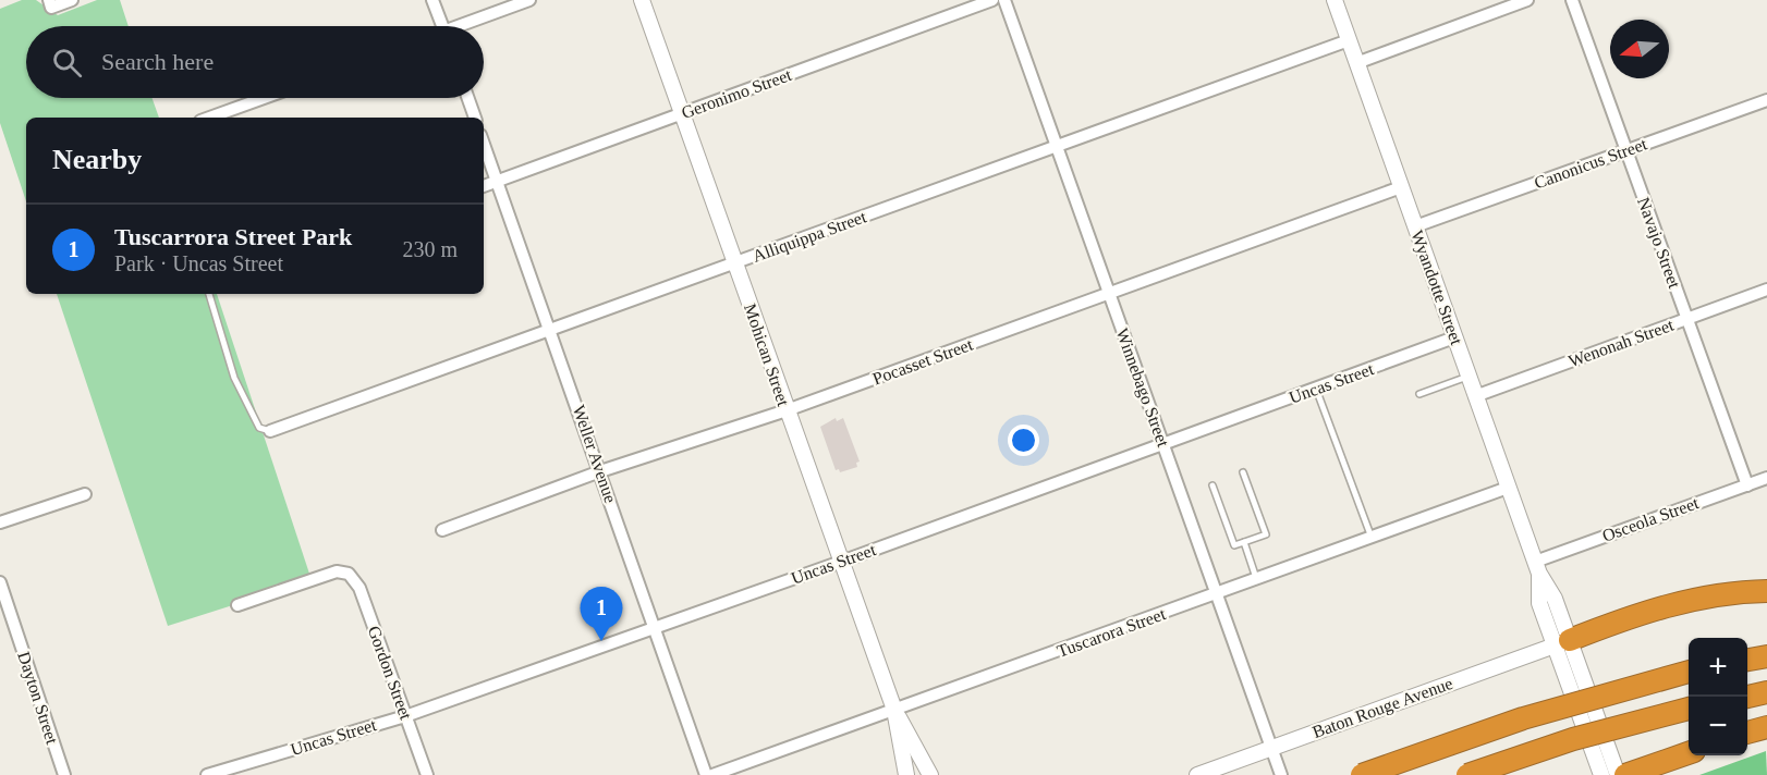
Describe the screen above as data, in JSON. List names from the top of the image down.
{
  "streets": {
    "street": [
      "Geronimo Street",
      "Canonicus Street",
      "Alliquippa Street",
      "Navajo Street",
      "Wyandotte Street",
      "Wenonah Street",
      "Mohican Street",
      "Pocasset Street",
      "Uncas Street",
      "Winnebago Street",
      "Weller Avenue",
      "Osceola Street",
      "Tuscarora Street",
      "Gordon Street",
      "Dayton Street",
      "Baton Rouge Avenue"
    ]
  },
  "crossings": [
    ["Geronimo Street", "Mohican Street"],
    ["Geronimo Street", "Weller Avenue"],
    ["Canonicus Street", "Navajo Street"],
    ["Canonicus Street", "Wyandotte Street"],
    ["Alliquippa Street", "Wyandotte Street"],
    ["Alliquippa Street", "Mohican Street"],
    ["Alliquippa Street", "Winnebago Street"],
    ["Alliquippa Street", "Weller Avenue"],
    ["Navajo Street", "Wenonah Street"],
    ["Navajo Street", "Osceola Street"],
    ["Wyandotte Street", "Wenonah Street"],
    ["Wyandotte Street", "Pocasset Street"],
    ["Wyandotte Street", "Uncas Street"],
    ["Wyandotte Street", "Osceola Street"],
    ["Wyandotte Street", "Tuscarora Street"],
    ["Wyandotte Street", "Baton Rouge Avenue"],
    ["Mohican Street", "Pocasset Street"],
    ["Mohican Street", "Uncas Street"],
    ["Mohican Street", "Tuscarora Street"],
    ["Pocasset Street", "Winnebago Street"],
    ["Pocasset Street", "Weller Avenue"],
    ["Uncas Street", "Winnebago Street"],
    ["Uncas Street", "Weller Avenue"],
    ["Uncas Street", "Gordon Street"],
    ["Winnebago Street", "Tuscarora Street"],
    ["Winnebago Street", "Baton Rouge Avenue"]
  ],
  "north": "left",
  "page": {
    "search": "Search here",
    "heading": "Nearby",
    "list": [
      {
        "mark": "1",
        "name": "Tuscarrora Street Park",
        "note": "Park · Uncas Street",
        "value": "230 m"
      }
    ],
    "pins": "1",
    "map_buttons": ["+", "−"]
  }
}
